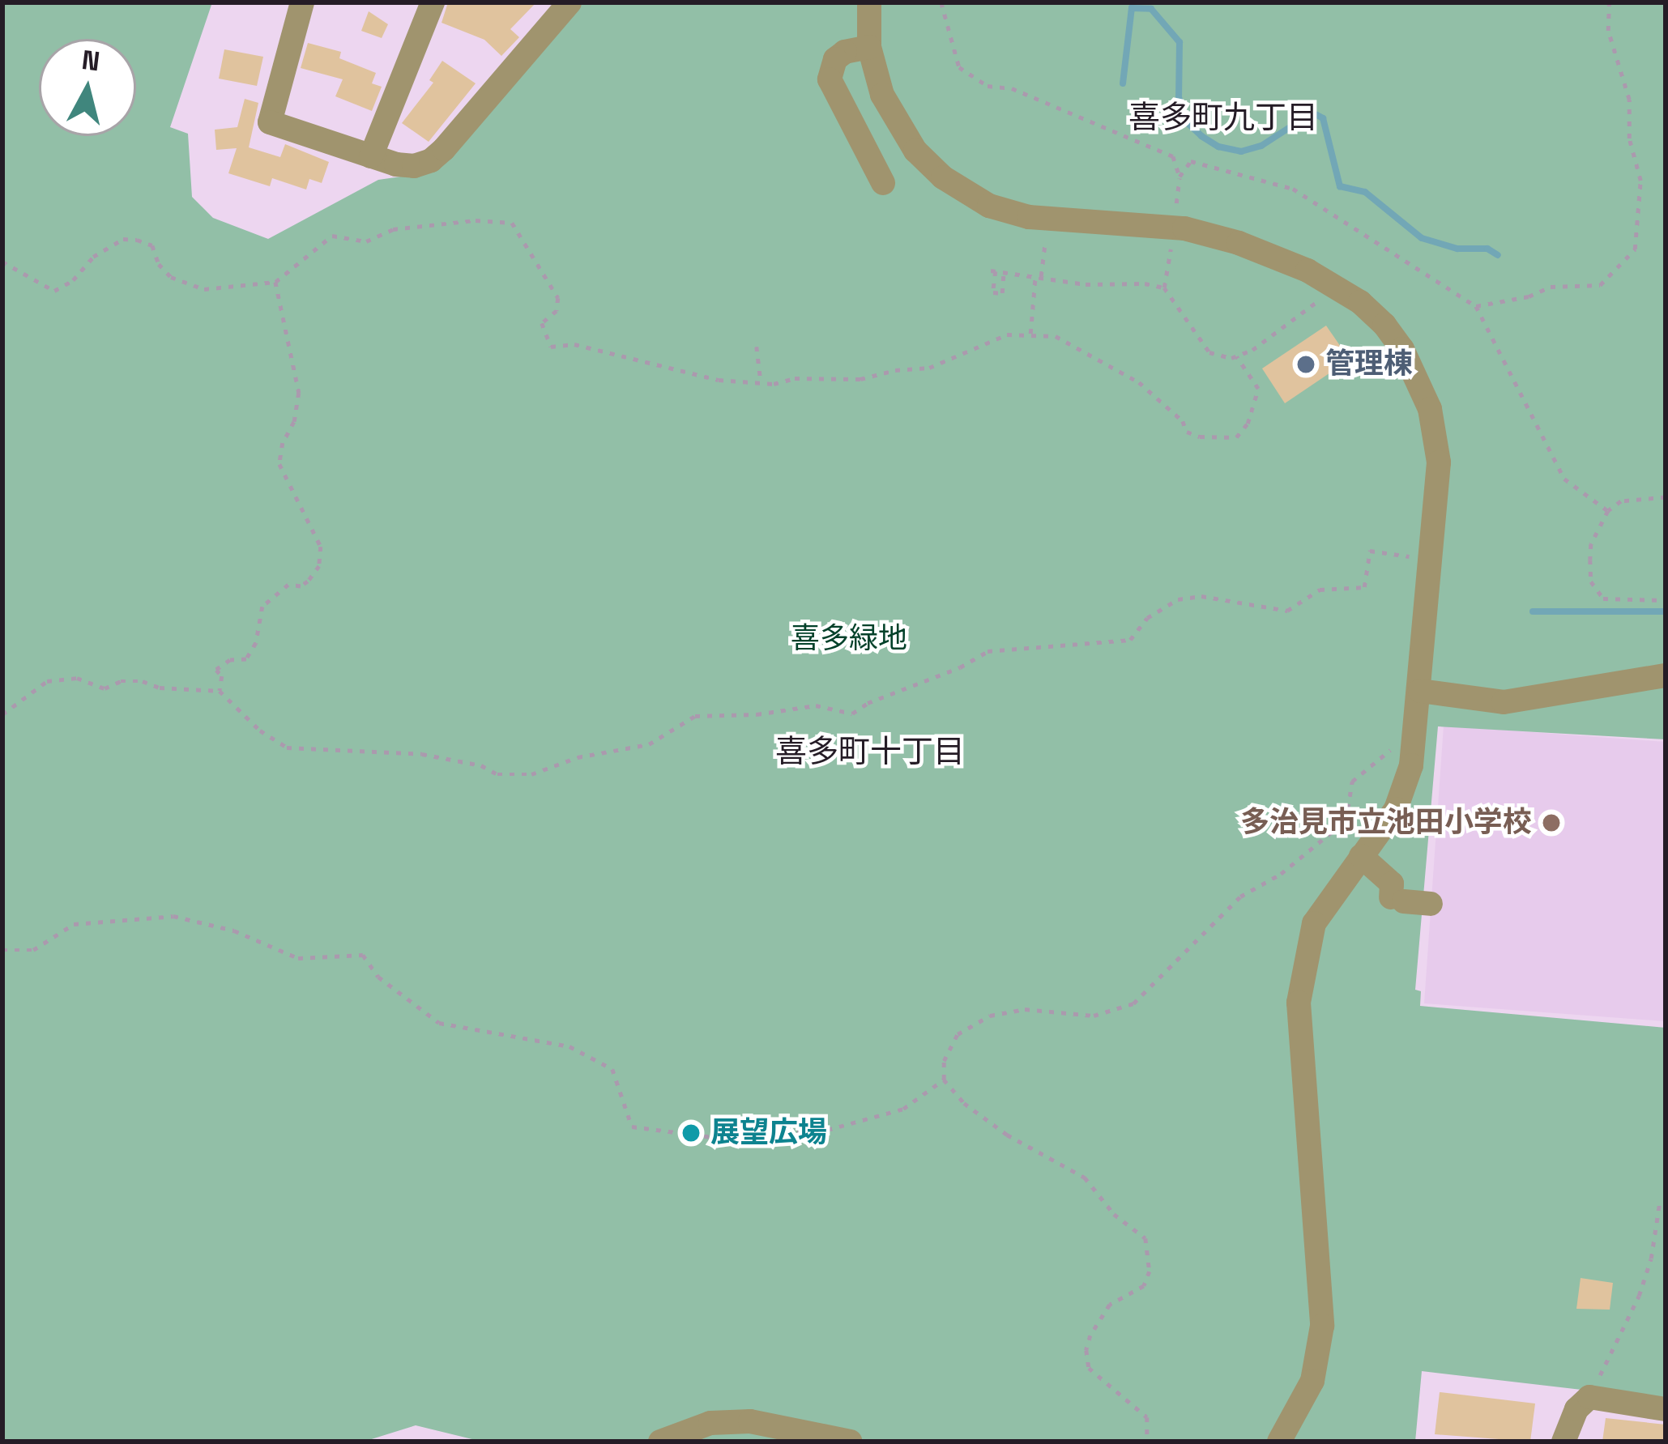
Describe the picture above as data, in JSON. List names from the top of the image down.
{
  "districts": ["喜多町九丁目", "喜多町十丁目"],
  "parks": ["喜多緑地"],
  "places": ["管理棟", "多治見市立池田小学校", "展望広場"],
  "north": "top"
}
